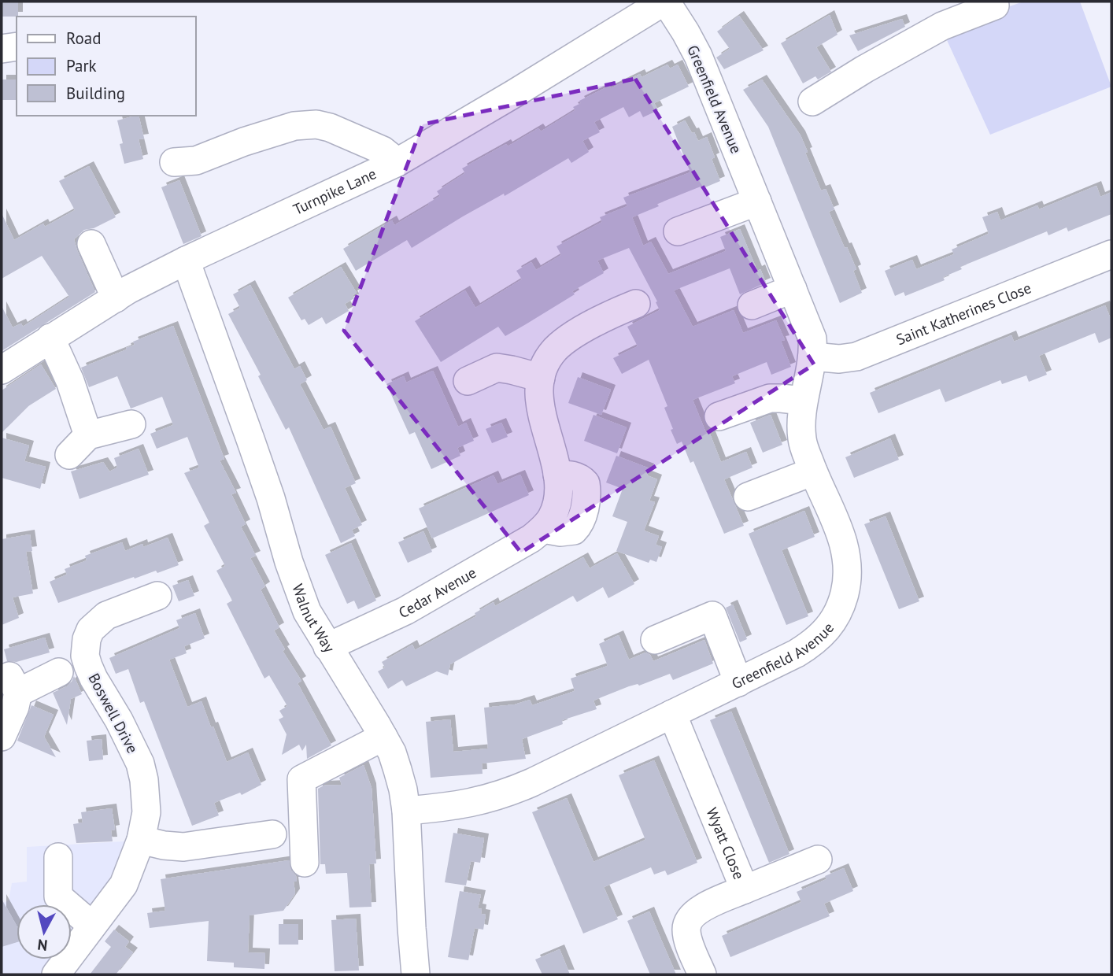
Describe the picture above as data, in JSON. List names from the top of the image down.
{
  "streets": {
    "street": [
      "Greenfield Avenue",
      "Turnpike Lane",
      "Saint Katherines Close",
      "Cedar Avenue",
      "Walnut Way",
      "Boswell Drive",
      "Wyatt Close"
    ]
  },
  "crossings": [
    ["Greenfield Avenue", "Turnpike Lane"],
    ["Greenfield Avenue", "Saint Katherines Close"],
    ["Greenfield Avenue", "Walnut Way"],
    ["Greenfield Avenue", "Wyatt Close"],
    ["Turnpike Lane", "Walnut Way"],
    ["Cedar Avenue", "Walnut Way"]
  ],
  "legend": ["Road", "Park", "Building"],
  "north": "bottom"
}
